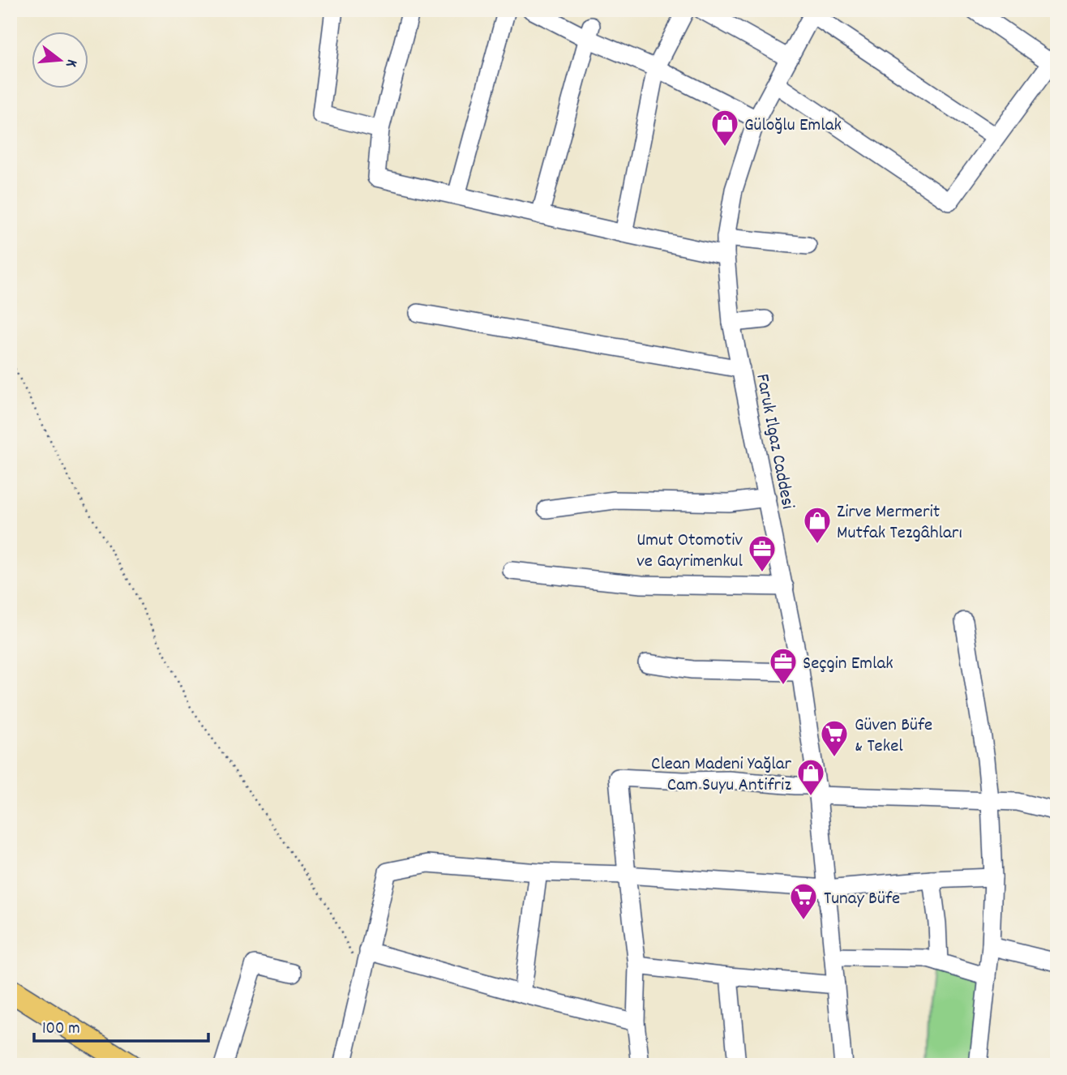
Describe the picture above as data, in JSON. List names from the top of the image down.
{
  "streets": {
    "street": ["Faruk Ilgaz Caddesi"]
  },
  "places": {
    "shop": ["Güloğlu Emlak", "Zirve Mermerit Mutfak Tezgâhları", "Clean Madeni Yağlar Cam Suyu Antifriz"],
    "office": ["Umut Otomotiv ve Gayrimenkul", "Seçgin Emlak"],
    "supermarket": ["Güven Büfe & Tekel", "Tunay Büfe"]
  },
  "scale_bar": "100 m",
  "north": "right"
}
